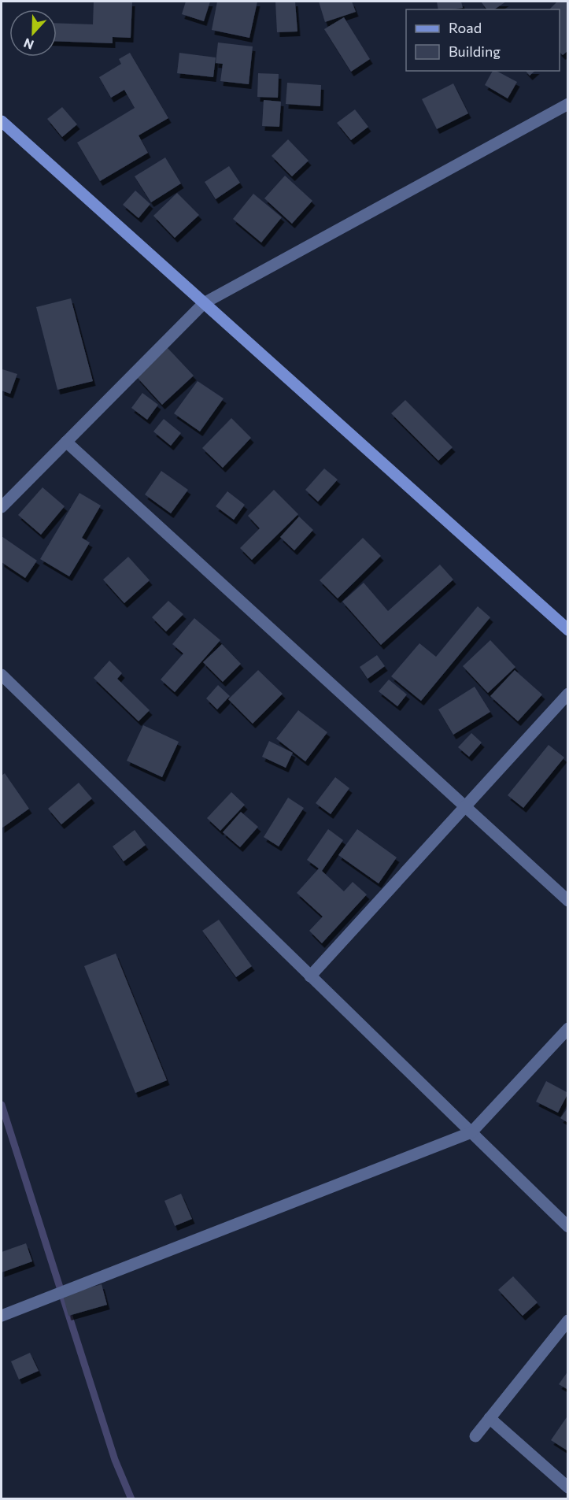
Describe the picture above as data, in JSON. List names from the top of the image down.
{
  "legend": ["Road", "Building"],
  "north": "bottom"
}
